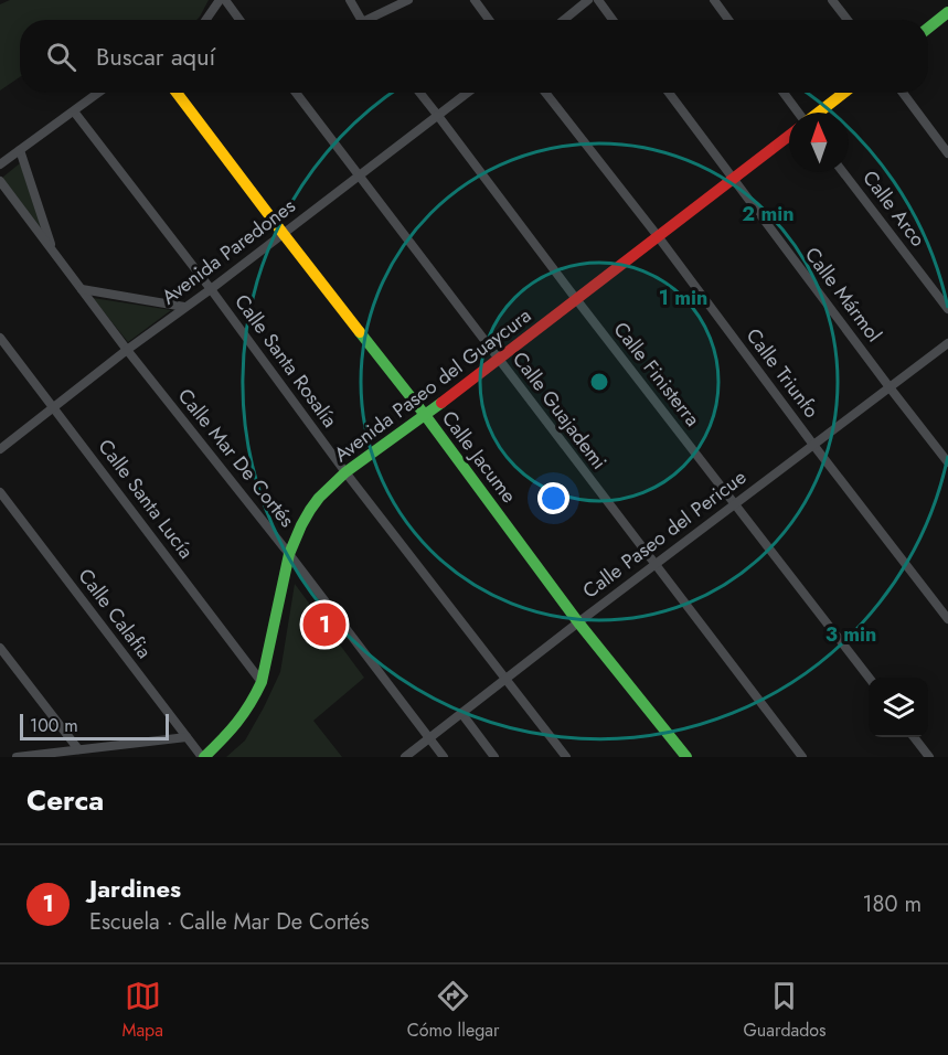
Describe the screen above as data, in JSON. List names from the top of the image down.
{
  "streets": {
    "street": [
      "Calle Arco",
      "Avenida Paredones",
      "Calle Mármol",
      "Calle Santa Rosalía",
      "Calle Triunfo",
      "Calle Finisterra",
      "Avenida Paseo del Guaycura",
      "Calle Guajademi",
      "Calle Jacume",
      "Calle Mar De Cortés",
      "Calle Santa Lucía",
      "Calle Paseo del Pericue",
      "Calle Calafia"
    ]
  },
  "crossings": [
    ["Avenida Paredones", "Calle Santa Rosalía"],
    ["Avenida Paredones", "Calle Finisterra"],
    ["Avenida Paredones", "Calle Guajademi"],
    ["Avenida Paredones", "Calle Jacume"],
    ["Avenida Paredones", "Calle Mar De Cortés"],
    ["Avenida Paredones", "Calle Santa Lucía"],
    ["Calle Mármol", "Avenida Paseo del Guaycura"],
    ["Calle Mármol", "Calle Paseo del Pericue"],
    ["Calle Santa Rosalía", "Avenida Paseo del Guaycura"],
    ["Calle Santa Rosalía", "Calle Paseo del Pericue"],
    ["Calle Triunfo", "Avenida Paseo del Guaycura"],
    ["Calle Triunfo", "Calle Paseo del Pericue"],
    ["Calle Finisterra", "Avenida Paseo del Guaycura"],
    ["Calle Finisterra", "Calle Paseo del Pericue"],
    ["Avenida Paseo del Guaycura", "Calle Guajademi"],
    ["Avenida Paseo del Guaycura", "Calle Jacume"],
    ["Avenida Paseo del Guaycura", "Calle Mar De Cortés"],
    ["Avenida Paseo del Guaycura", "Calle Santa Lucía"],
    ["Avenida Paseo del Guaycura", "Calle Calafia"],
    ["Calle Guajademi", "Calle Paseo del Pericue"],
    ["Calle Jacume", "Calle Paseo del Pericue"],
    ["Calle Mar De Cortés", "Calle Paseo del Pericue"]
  ],
  "scale_bar": "100 m",
  "north": "top",
  "page": {
    "search": "Buscar aquí",
    "pins": "1",
    "scale": "100 m",
    "heading": "Cerca",
    "list": [
      {
        "mark": "1",
        "name": "Jardines",
        "note": "Escuela · Calle Mar De Cortés",
        "value": "180 m"
      }
    ],
    "nav": ["Mapa", "Cómo llegar", "Guardados"]
  },
  "rings": ["2 min", "1 min", "3 min"]
}
